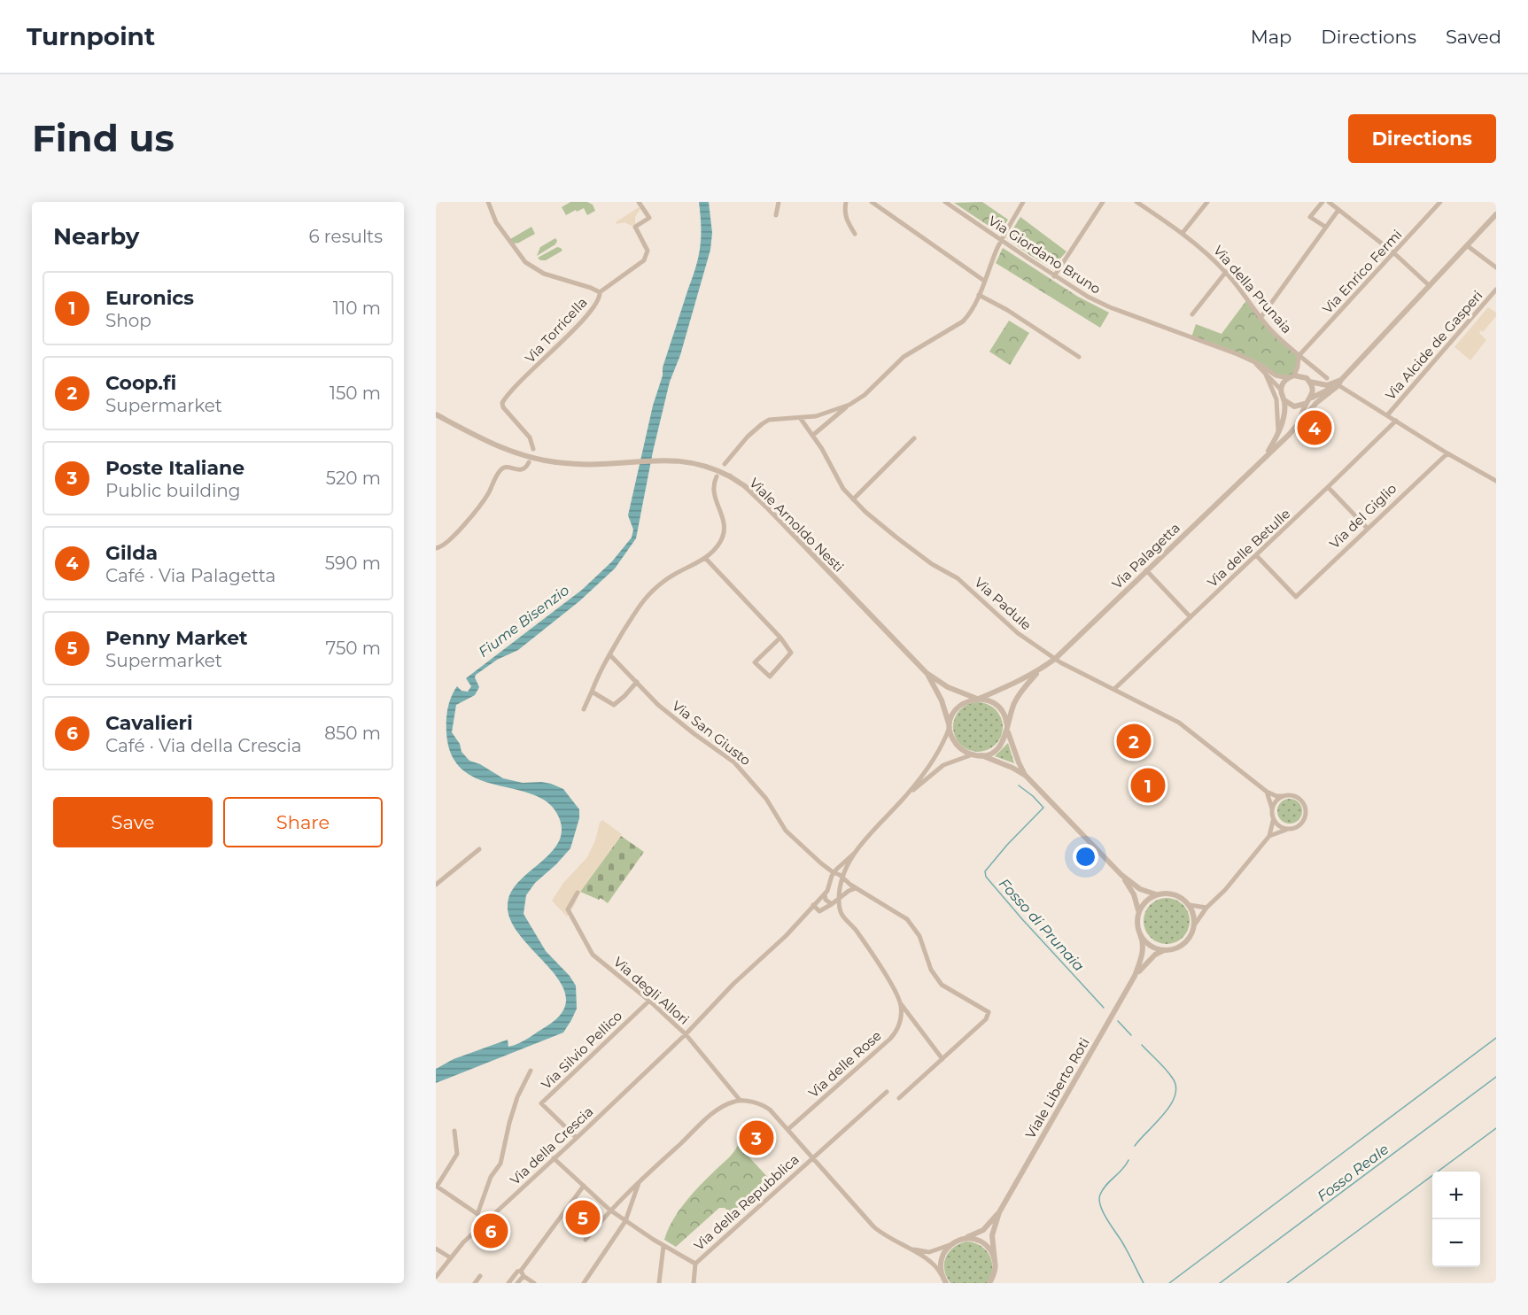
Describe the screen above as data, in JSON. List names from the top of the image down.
{
  "streets": {
    "street": [
      "Via Giordano Bruno",
      "Via Enrico Fermi",
      "Via della Prunaia",
      "Via Torricella",
      "Via Alcide de Gasperi",
      "Via del Giglio",
      "Viale Arnoldo Nesti",
      "Via delle Betulle",
      "Via Palagetta",
      "Via Padule",
      "Via San Giusto",
      "Via degli Allori",
      "Via Silvio Pellico",
      "Via delle Rose",
      "Viale Liberto Roti",
      "Via della Crescia",
      "Via della Repubblica"
    ]
  },
  "crossings": [
    ["Via Giordano Bruno", "Via Palagetta"],
    ["Via Enrico Fermi", "Via della Prunaia"],
    ["Via del Giglio", "Via delle Betulle"],
    ["Viale Arnoldo Nesti", "Via Palagetta"],
    ["Via delle Betulle", "Via Padule"],
    ["Via Palagetta", "Via Padule"],
    ["Via Palagetta", "Via San Giusto"],
    ["Via degli Allori", "Via Silvio Pellico"],
    ["Via degli Allori", "Via della Crescia"],
    ["Via Silvio Pellico", "Via della Crescia"],
    ["Via della Crescia", "Via della Repubblica"]
  ],
  "water": ["Fiume Bisenzio", "Fosso di Prunaia", "Fosso Reale"],
  "page": {
    "header": "Turnpoint",
    "nav": ["Map", "Directions", "Saved"],
    "buttons": [
      "Directions",
      ["Save", "Share"]
    ],
    "title": "Find us",
    "heading": ["Nearby", "6 results"],
    "list": [
      {
        "mark": "1",
        "name": "Euronics",
        "note": "Shop",
        "value": "110 m"
      },
      {
        "mark": "2",
        "name": "Coop.fi",
        "note": "Supermarket",
        "value": "150 m"
      },
      {
        "mark": "3",
        "name": "Poste Italiane",
        "note": "Public building",
        "value": "520 m"
      },
      {
        "mark": "4",
        "name": "Gilda",
        "note": "Café · Via Palagetta",
        "value": "590 m"
      },
      {
        "mark": "5",
        "name": "Penny Market",
        "note": "Supermarket",
        "value": "750 m"
      },
      {
        "mark": "6",
        "name": "Cavalieri",
        "note": "Café · Via della Crescia",
        "value": "850 m"
      }
    ],
    "pins": [
      "4",
      "2",
      "1",
      "3",
      "5",
      "6"
    ],
    "map_buttons": ["+", "−"]
  }
}
